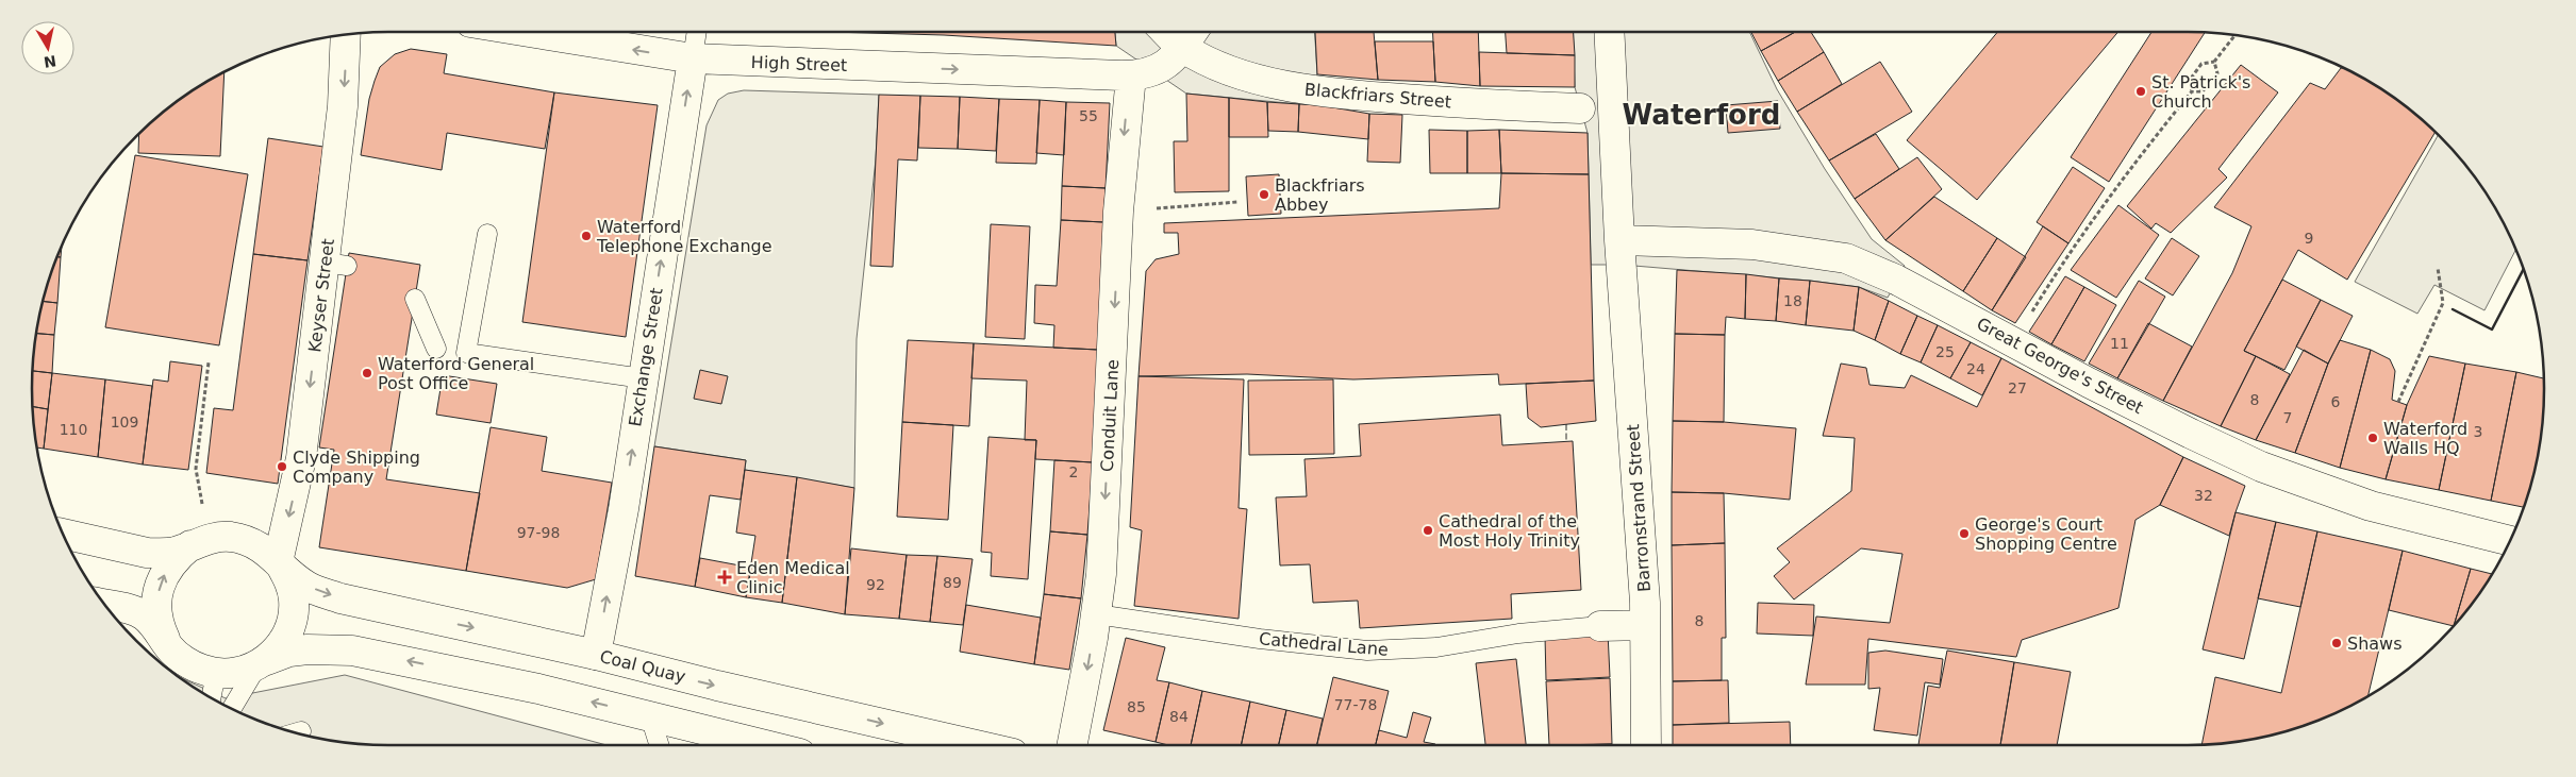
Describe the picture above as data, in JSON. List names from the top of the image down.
{
  "streets": {
    "street": [
      "High Street",
      "Blackfriars Street",
      "Keyser Street",
      "Exchange Street",
      "Great George's Street",
      "Conduit Lane",
      "Barronstrand Street",
      "Cathedral Lane",
      "Coal Quay"
    ]
  },
  "crossings": [
    ["High Street", "Blackfriars Street"],
    ["High Street", "Exchange Street"],
    ["High Street", "Conduit Lane"],
    ["Keyser Street", "Coal Quay"],
    ["Exchange Street", "Coal Quay"],
    ["Great George's Street", "Barronstrand Street"],
    ["Conduit Lane", "Cathedral Lane"],
    ["Barronstrand Street", "Cathedral Lane"]
  ],
  "one_way": ["Keyser Street", "Exchange Street", "Conduit Lane"],
  "districts": ["Waterford"],
  "places": {
    "other": [
      "St. Patrick's Church",
      "Blackfriars Abbey",
      "Waterford Telephone Exchange",
      "Waterford General Post Office",
      "Waterford Walls HQ",
      "Clyde Shipping Company",
      "Cathedral of the Most Holy Trinity",
      "George's Court Shopping Centre",
      "Shaws"
    ],
    "health": ["Eden Medical Clinic"]
  },
  "house_numbers": [
    "55",
    "9",
    "18",
    "11",
    "25",
    "24",
    "27",
    "8",
    "6",
    "7",
    "109",
    "110",
    "3",
    "2",
    "32",
    "97-98",
    "89",
    "92",
    "8",
    "77-78",
    "85",
    "84"
  ],
  "north": "bottom"
}
